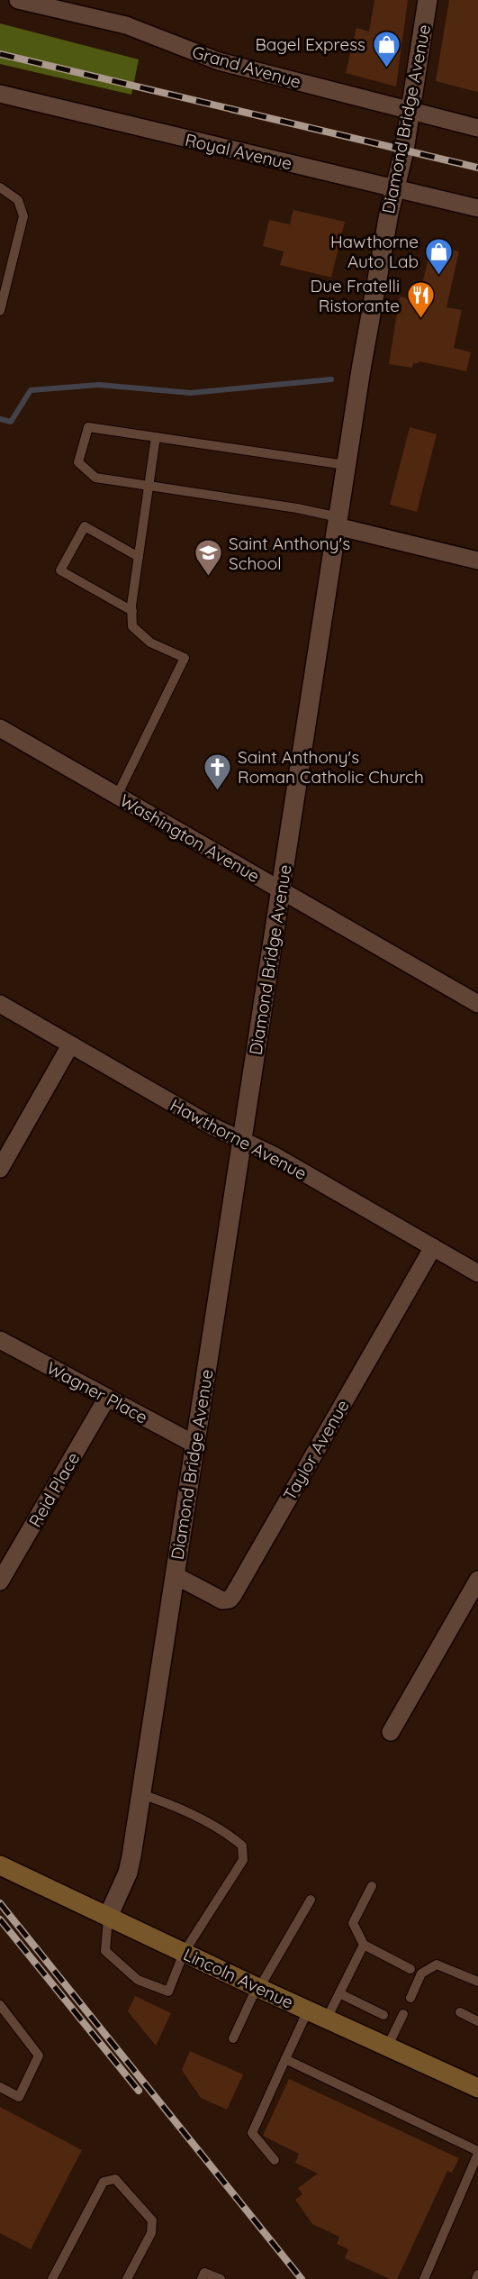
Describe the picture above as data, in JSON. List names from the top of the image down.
{
  "streets": {
    "main road": ["Lincoln Avenue"],
    "street": [
      "Grand Avenue",
      "Diamond Bridge Avenue",
      "Royal Avenue",
      "Washington Avenue",
      "Hawthorne Avenue",
      "Wagner Place",
      "Taylor Avenue",
      "Reid Place"
    ]
  },
  "crossings": [
    ["Grand Avenue", "Diamond Bridge Avenue"],
    ["Diamond Bridge Avenue", "Royal Avenue"],
    ["Diamond Bridge Avenue", "Washington Avenue"],
    ["Diamond Bridge Avenue", "Hawthorne Avenue"],
    ["Diamond Bridge Avenue", "Wagner Place"],
    ["Diamond Bridge Avenue", "Taylor Avenue"],
    ["Diamond Bridge Avenue", "Lincoln Avenue"],
    ["Hawthorne Avenue", "Taylor Avenue"],
    ["Wagner Place", "Reid Place"]
  ],
  "places": {
    "shop": ["Bagel Express", "Hawthorne Auto Lab"],
    "restaurant": ["Due Fratelli Ristorante"],
    "school or university": ["Saint Anthony's School"],
    "church": ["Saint Anthony's Roman Catholic Church"]
  }
}
